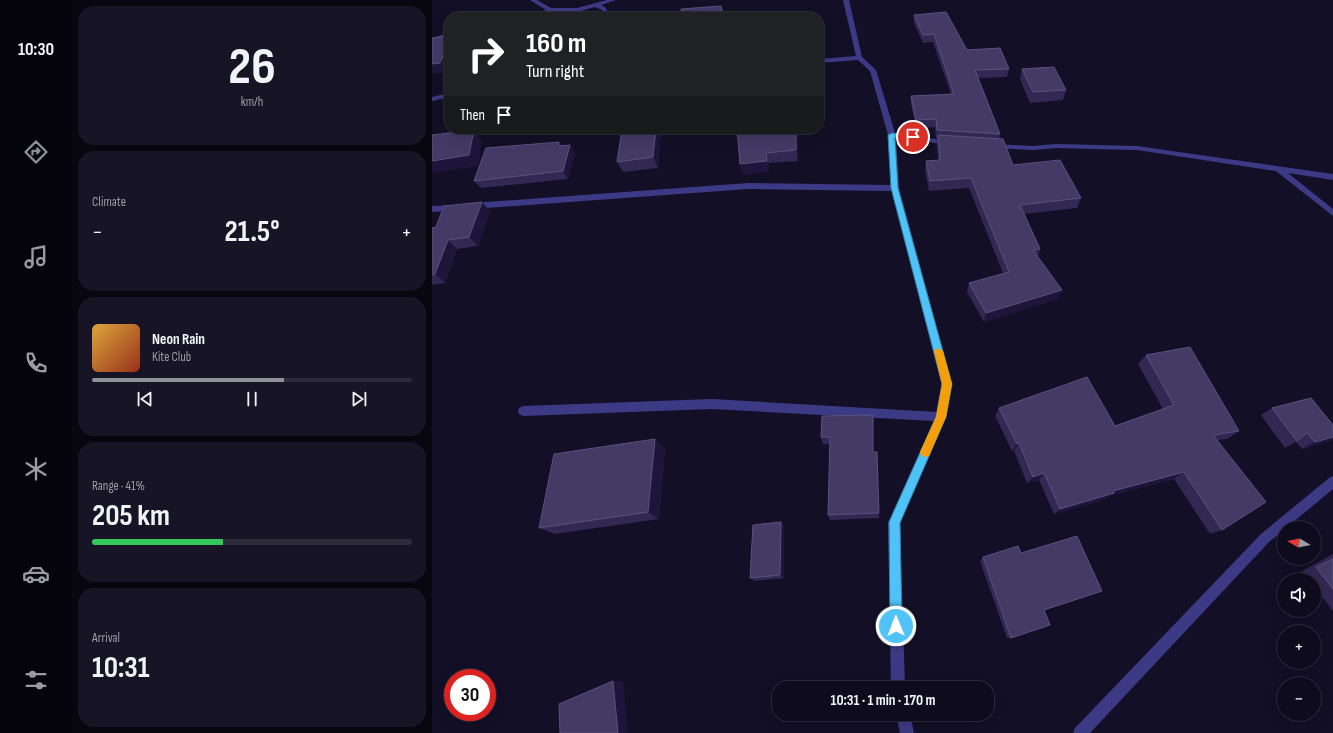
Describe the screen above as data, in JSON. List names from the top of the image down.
{
  "north": "left",
  "page": {
    "tabs": "10:30",
    "tile": [
      ["26", "km/h"],
      "Climate",
      ["Range · 41%", "205 km"],
      ["Arrival", "10:31"]
    ],
    "turn": ["160 m", "Turn right"],
    "then": "Then",
    "heat": ["−", "21.5°", "+"],
    "song": ["Neon Rain", "Kite Club"],
    "map_buttons": ["+", "−"],
    "limit": "30",
    "trip": "10:31 · 1 min · 170 m"
  }
}
